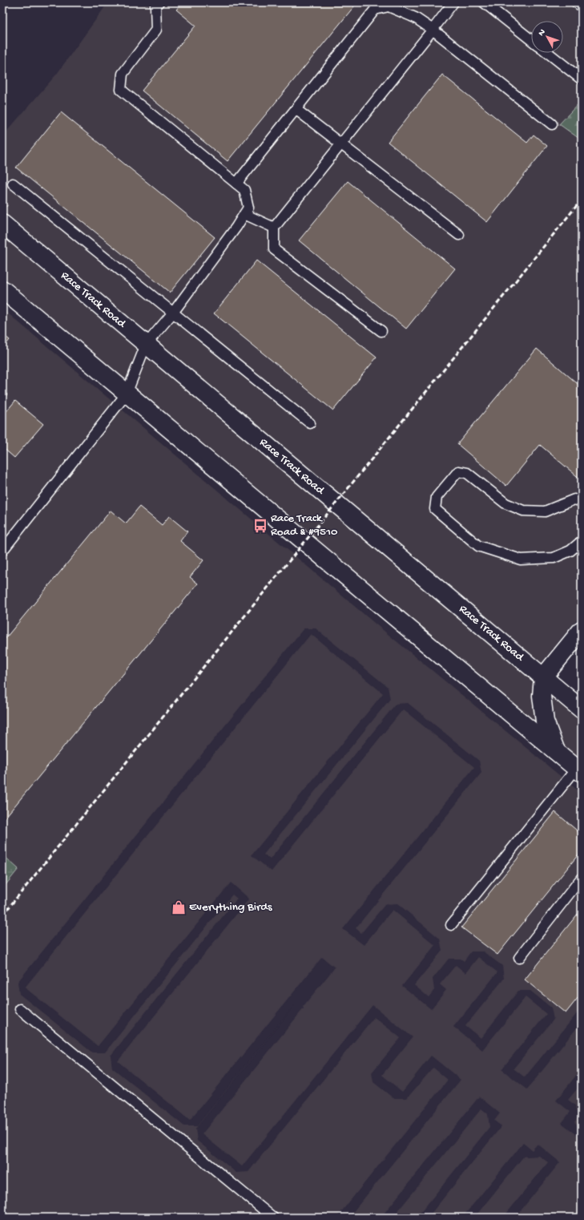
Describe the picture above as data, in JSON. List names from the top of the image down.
{
  "streets": {
    "main road": ["Race Track Road"]
  },
  "places": {
    "bus stop": ["Race Track Road & #9510"],
    "shop": ["Everything Birds"]
  },
  "north": "top left"
}
